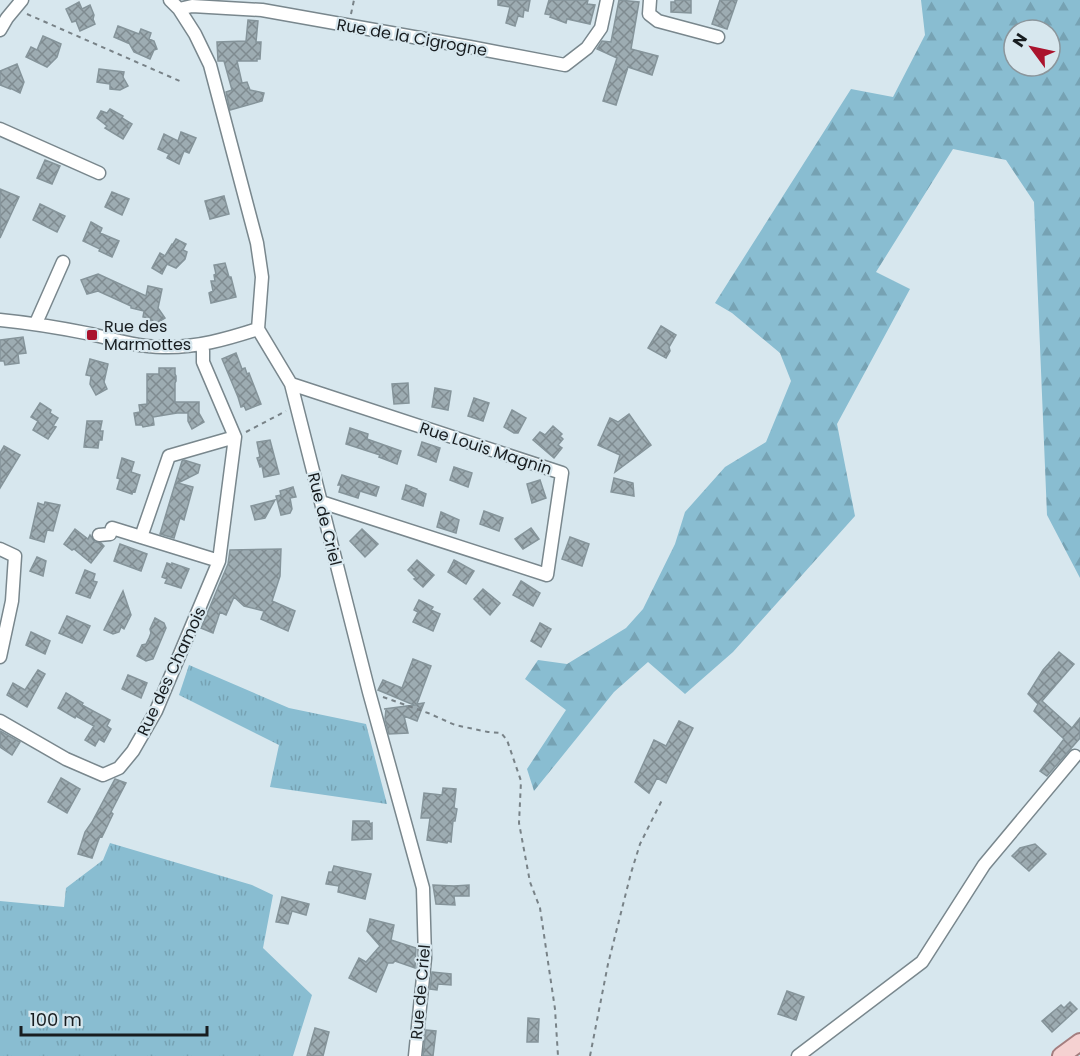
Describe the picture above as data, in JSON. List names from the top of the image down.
{
  "streets": {
    "street": [
      "Rue de la Cigrogne",
      "Rue Louis Magnin",
      "Rue de Criel",
      "Rue des Chamois"
    ]
  },
  "crossings": [
    ["Rue Louis Magnin", "Rue de Criel"]
  ],
  "places": {
    "transit": ["Rue des Marmottes"]
  },
  "scale_bar": "100 m",
  "north": "top left"
}
